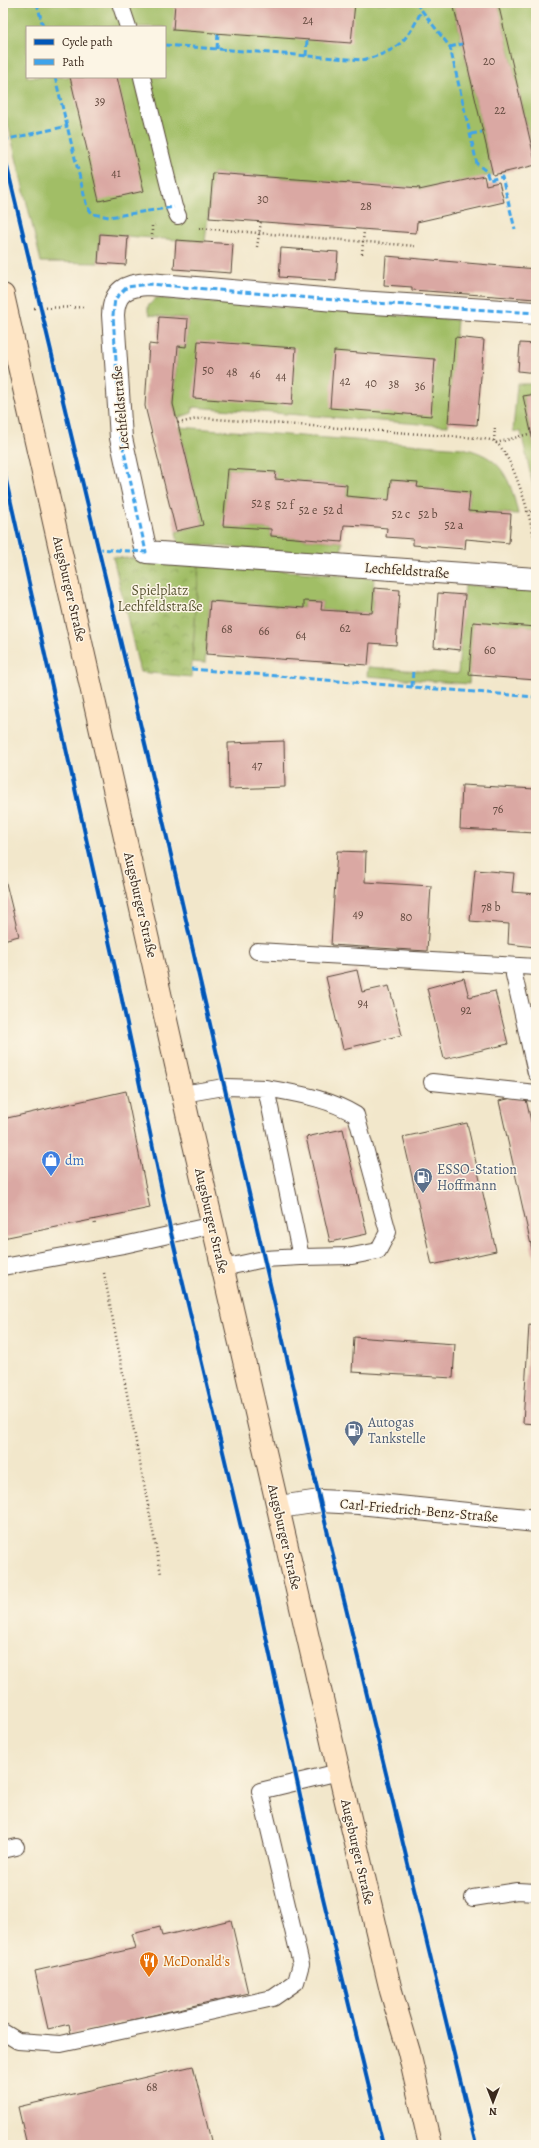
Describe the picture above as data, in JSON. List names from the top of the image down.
{
  "streets": {
    "main road": ["Augsburger Straße"],
    "street": ["Lechfeldstraße", "Carl-Friedrich-Benz-Straße"]
  },
  "crossings": [
    ["Augsburger Straße", "Carl-Friedrich-Benz-Straße"]
  ],
  "parks": ["Spielplatz Lechfeldstraße"],
  "places": {
    "shop": ["dm"],
    "fuel station": ["ESSO-Station Hoffmann", "Autogas Tankstelle"],
    "restaurant": ["McDonald's"]
  },
  "house_numbers": [
    "24",
    "20",
    "39",
    "22",
    "41",
    "30",
    "28",
    "50",
    "48",
    "46",
    "44",
    "42",
    "40",
    "38",
    "36",
    "52 g",
    "52 f",
    "52 e",
    "52 d",
    "52 c",
    "52 b",
    "52 a",
    "62",
    "68",
    "66",
    "64",
    "60",
    "47",
    "76",
    "78 b",
    "49",
    "80",
    "94",
    "92",
    "68"
  ],
  "legend": ["Cycle path", "Path"],
  "north": "bottom"
}
